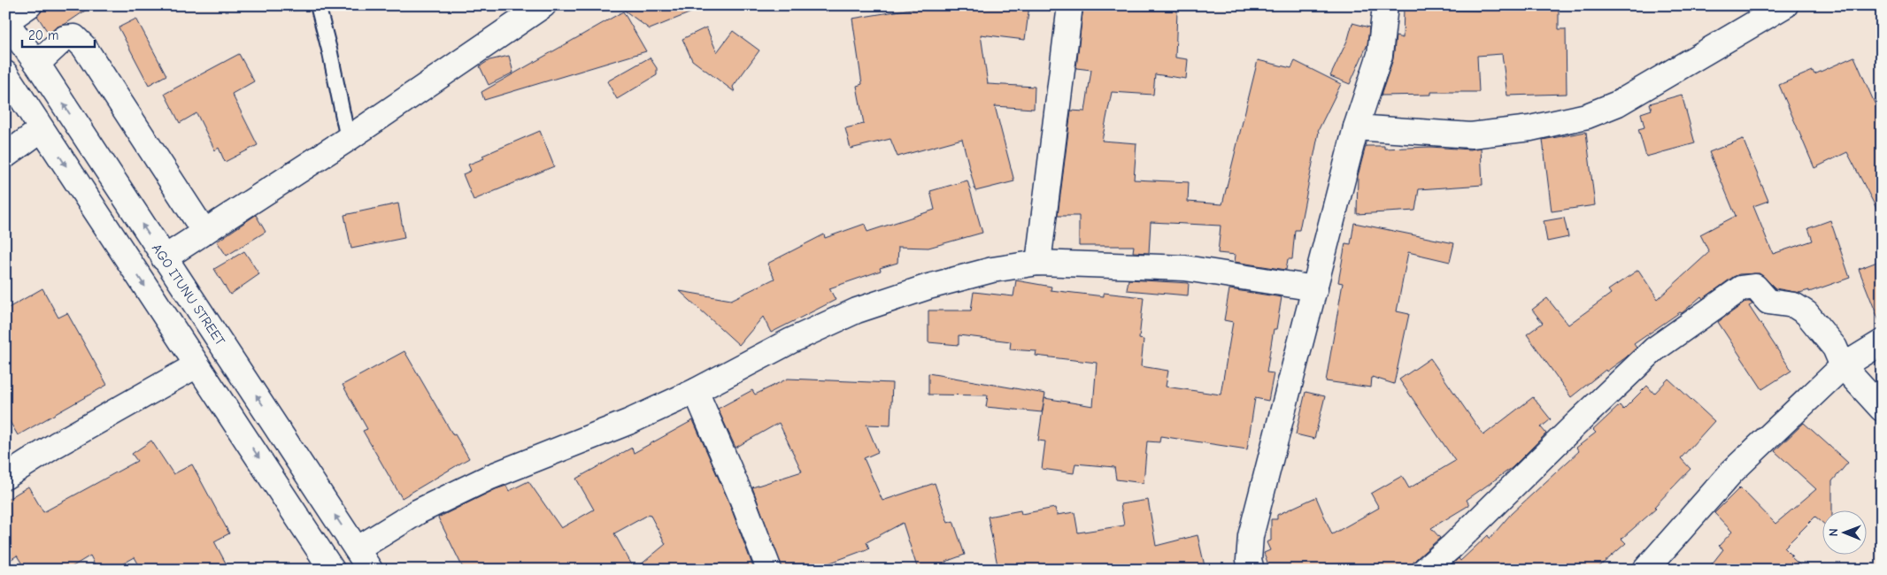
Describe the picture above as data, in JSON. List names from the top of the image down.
{
  "streets": {
    "street": ["AGO ITUNU STREET"]
  },
  "scale_bar": "20 m",
  "north": "left"
}
